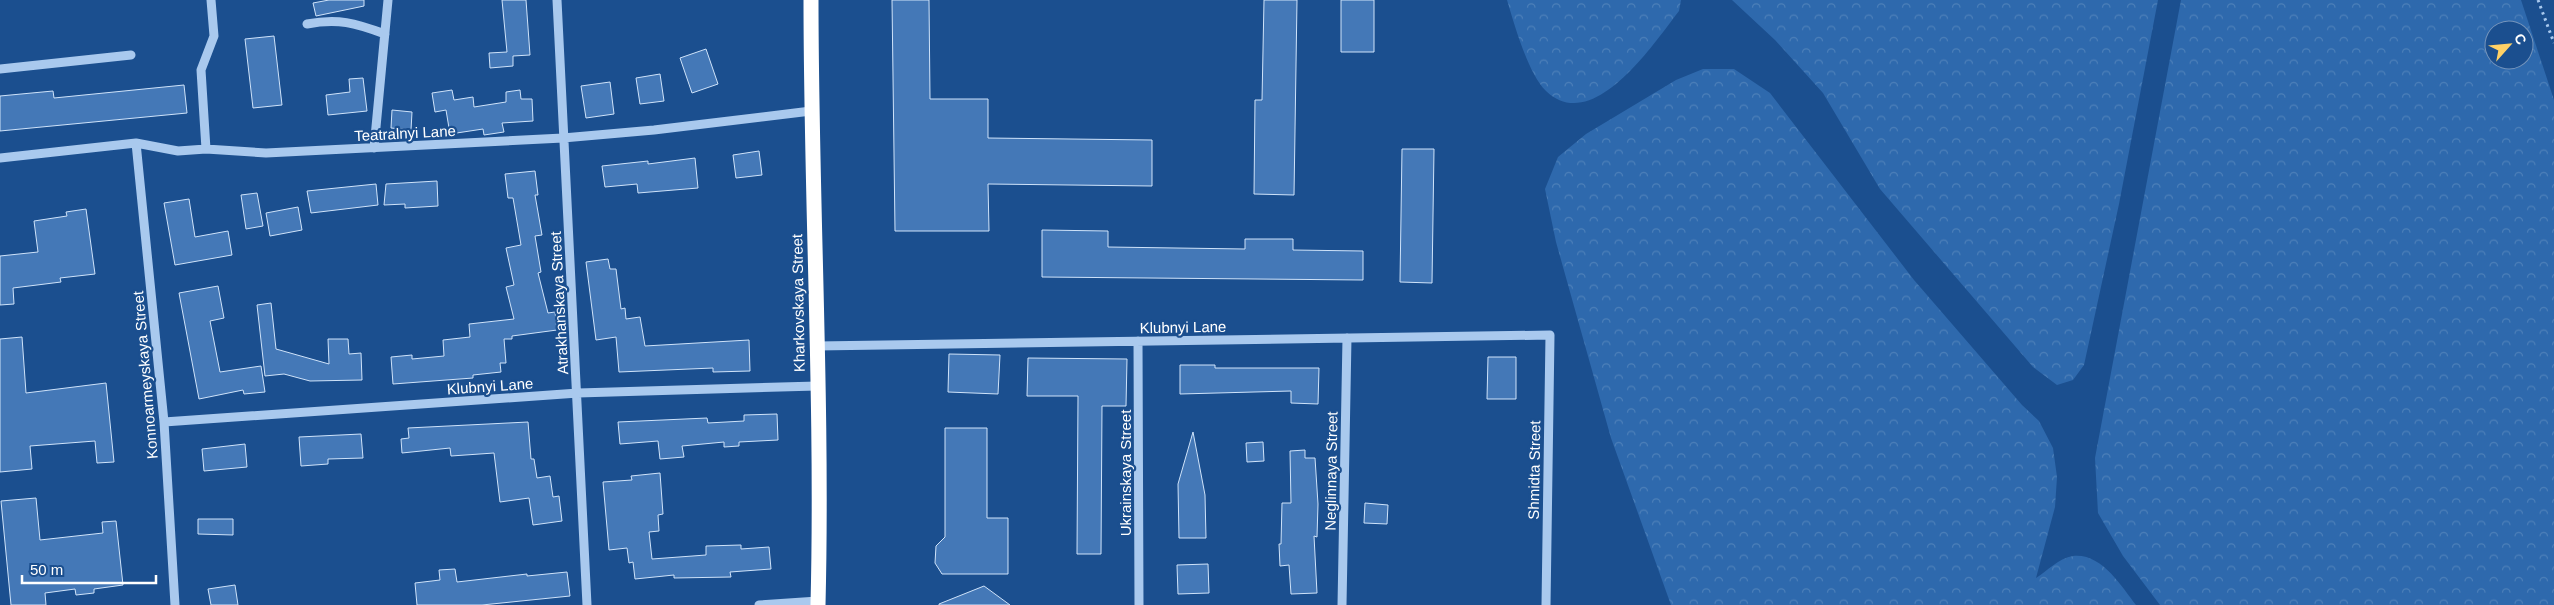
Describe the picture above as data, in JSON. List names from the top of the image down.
{
  "streets": {
    "highway": ["Kharkovskaya Street"],
    "street": [
      "Teatralnyi Lane",
      "Atrakhanskaya Street",
      "Klubnyi Lane",
      "Konnoarmeyskaya Street",
      "Shmidta Street",
      "Neglinnaya Street",
      "Ukrainskaya Street"
    ]
  },
  "crossings": [
    ["Teatralnyi Lane", "Atrakhanskaya Street"],
    ["Teatralnyi Lane", "Kharkovskaya Street"],
    ["Teatralnyi Lane", "Konnoarmeyskaya Street"],
    ["Atrakhanskaya Street", "Klubnyi Lane"],
    ["Kharkovskaya Street", "Klubnyi Lane"],
    ["Klubnyi Lane", "Konnoarmeyskaya Street"],
    ["Klubnyi Lane", "Shmidta Street"],
    ["Klubnyi Lane", "Neglinnaya Street"],
    ["Klubnyi Lane", "Ukrainskaya Street"]
  ],
  "scale_bar": "50 m",
  "north": "top right"
}
